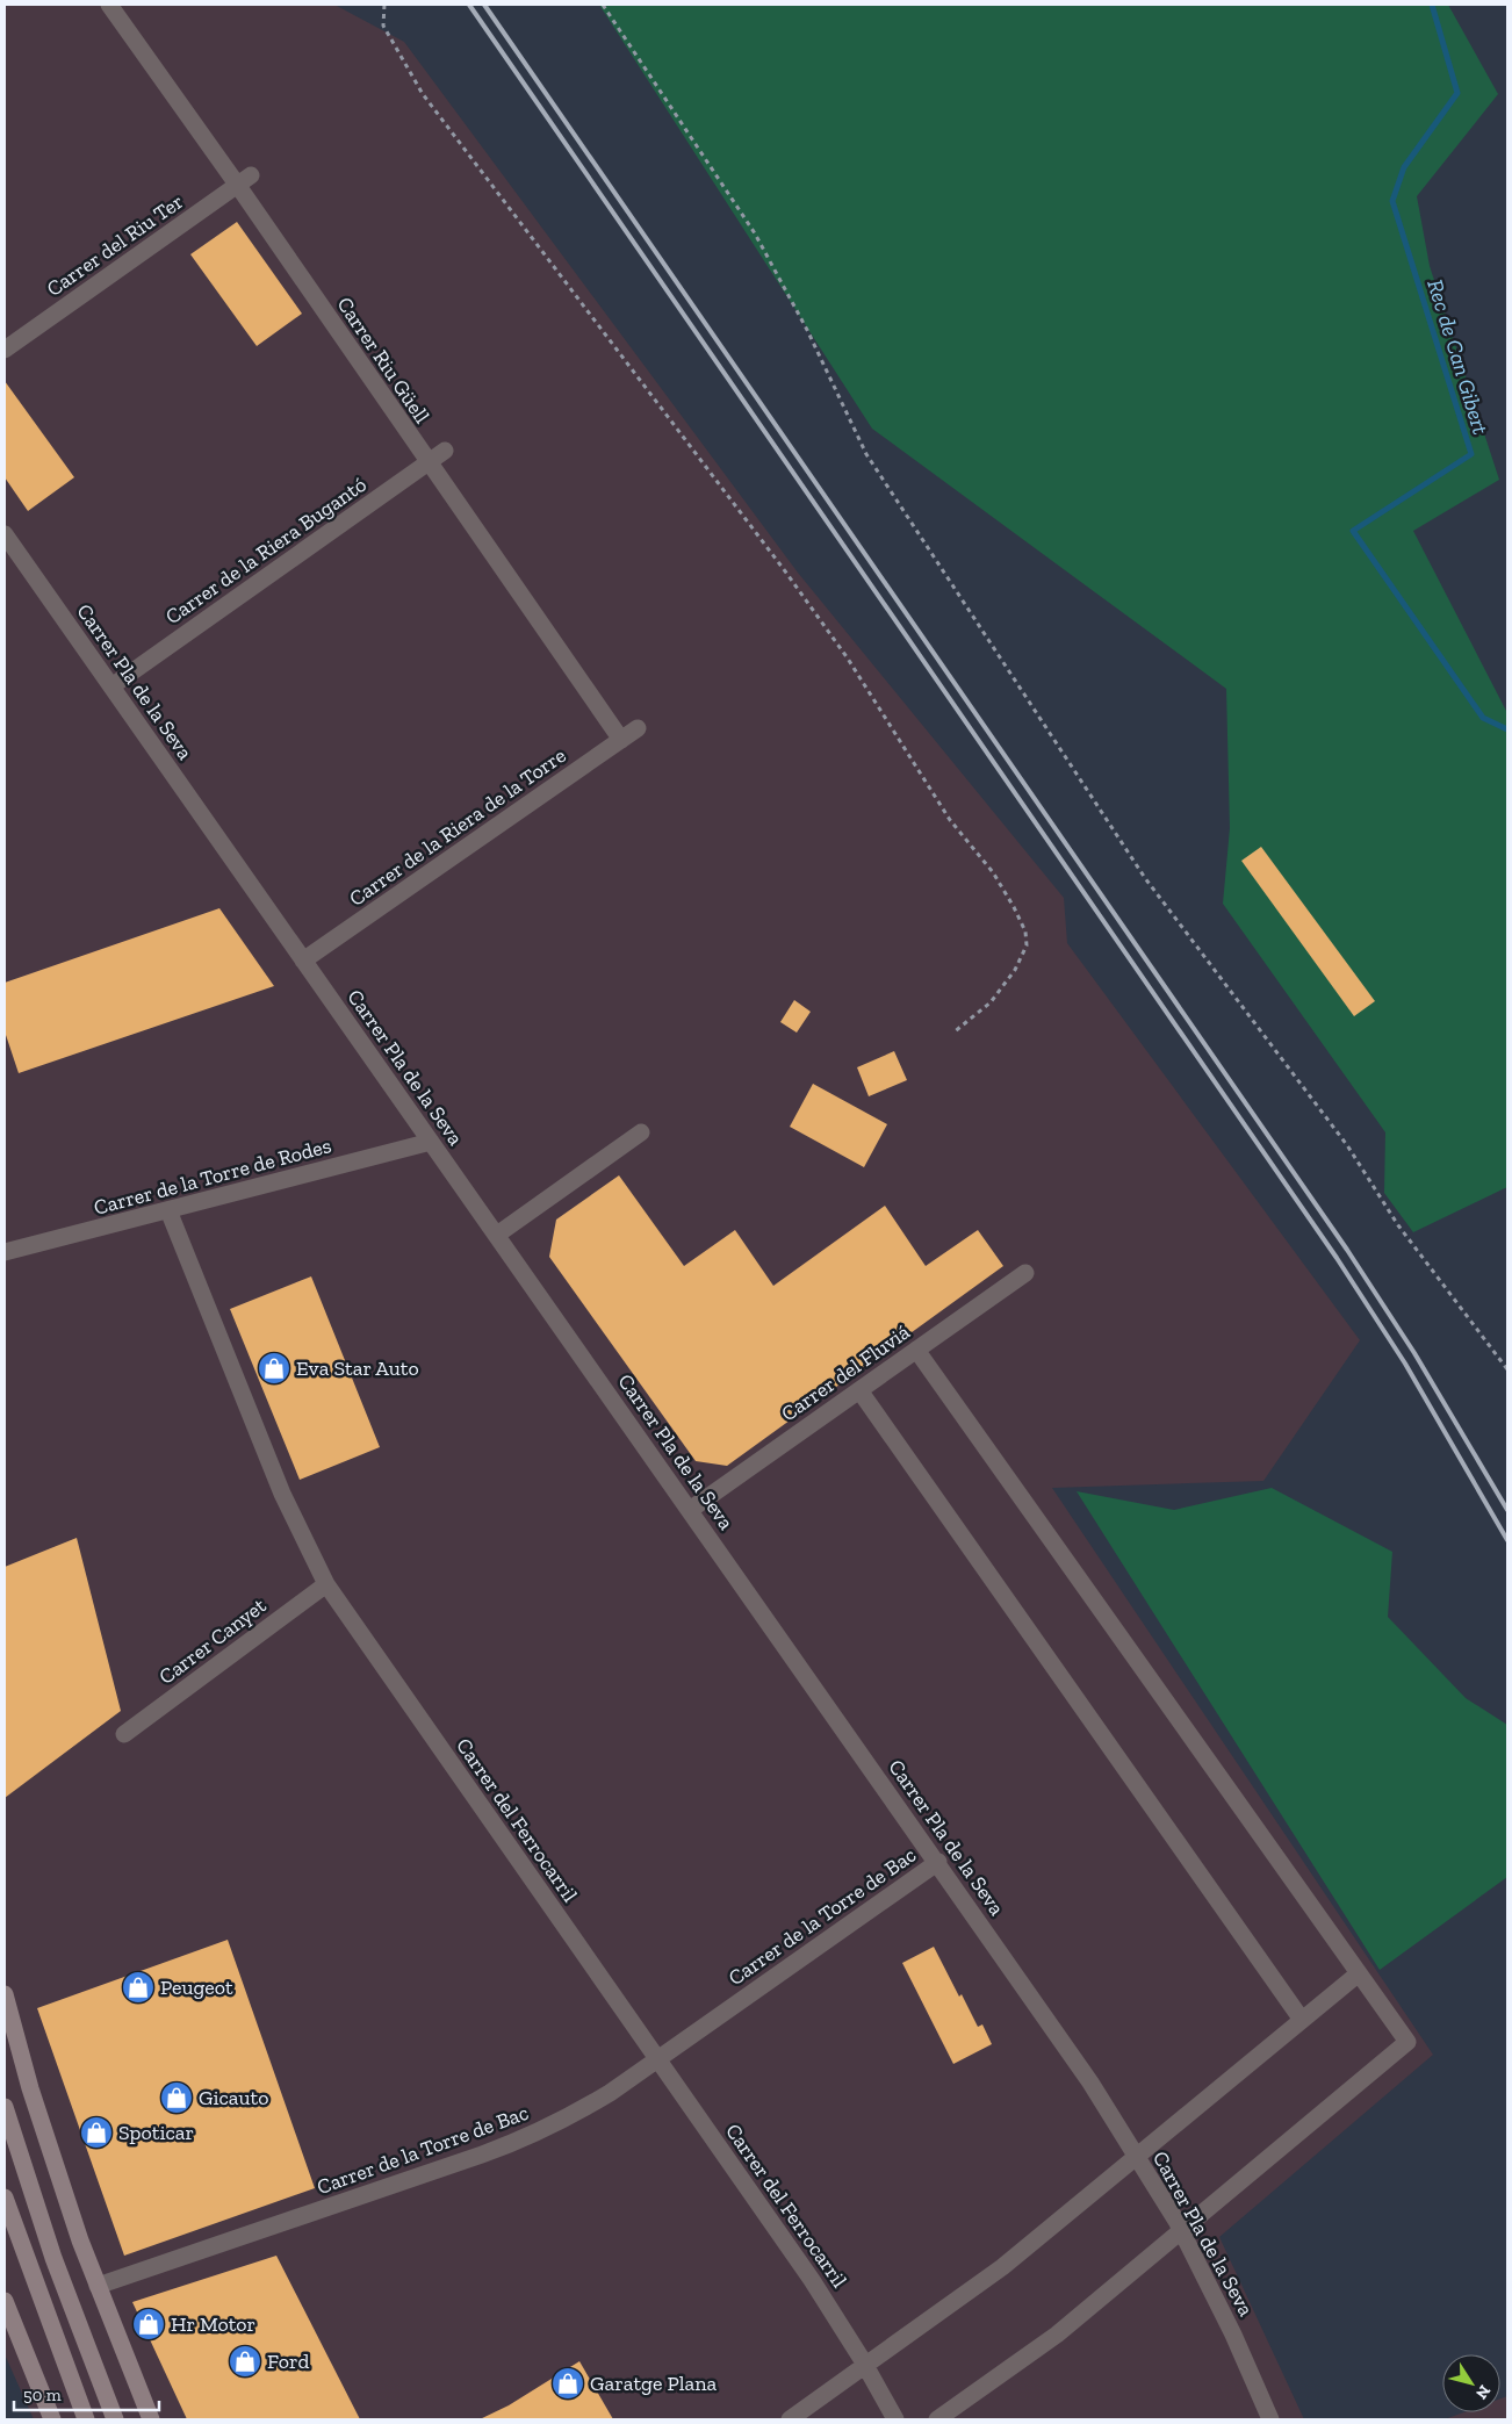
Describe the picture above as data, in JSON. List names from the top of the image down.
{
  "streets": {
    "street": [
      "Carrer del Riu Ter",
      "Carrer Riu Güell",
      "Carrer de la Riera Bugantó",
      "Carrer Pla de la Seva",
      "Carrer de la Riera de la Torre",
      "Carrer de la Torre de Rodes",
      "Carrer del Fluviá",
      "Carrer Canyet",
      "Carrer del Ferrocarril",
      "Carrer de la Torre de Bac"
    ]
  },
  "crossings": [
    ["Carrer del Riu Ter", "Carrer Riu Güell"],
    ["Carrer Riu Güell", "Carrer de la Riera Bugantó"],
    ["Carrer Riu Güell", "Carrer de la Riera de la Torre"],
    ["Carrer de la Riera Bugantó", "Carrer Pla de la Seva"],
    ["Carrer Pla de la Seva", "Carrer de la Riera de la Torre"],
    ["Carrer Pla de la Seva", "Carrer de la Torre de Rodes"],
    ["Carrer Pla de la Seva", "Carrer del Fluviá"],
    ["Carrer Pla de la Seva", "Carrer de la Torre de Bac"],
    ["Carrer de la Torre de Rodes", "Carrer del Ferrocarril"],
    ["Carrer Canyet", "Carrer del Ferrocarril"],
    ["Carrer del Ferrocarril", "Carrer de la Torre de Bac"]
  ],
  "water": ["Rec de Can Gibert"],
  "places": {
    "shop": [
      "Eva Star Auto",
      "Peugeot",
      "Gicauto",
      "Spoticar",
      "Hr Motor",
      "Ford",
      "Garatge Plana"
    ]
  },
  "scale_bar": "50 m",
  "north": "bottom right"
}
